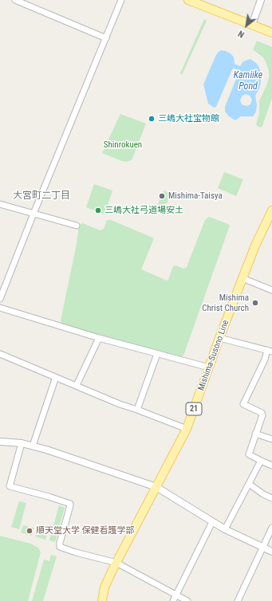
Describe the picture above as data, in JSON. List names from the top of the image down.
{
  "streets": {
    "main road": ["Mishima-Susono Line", "21"]
  },
  "districts": ["大宮町二丁目"],
  "water": ["Kamiike Pond"],
  "parks": ["Shinrokuen"],
  "places": [
    "三嶋大社宝物館",
    "Mishima-Taisya",
    "三嶋大社弓道場安土",
    "Mishima Christ Church",
    "順天堂大学 保健看護学部"
  ],
  "north": "bottom left"
}
